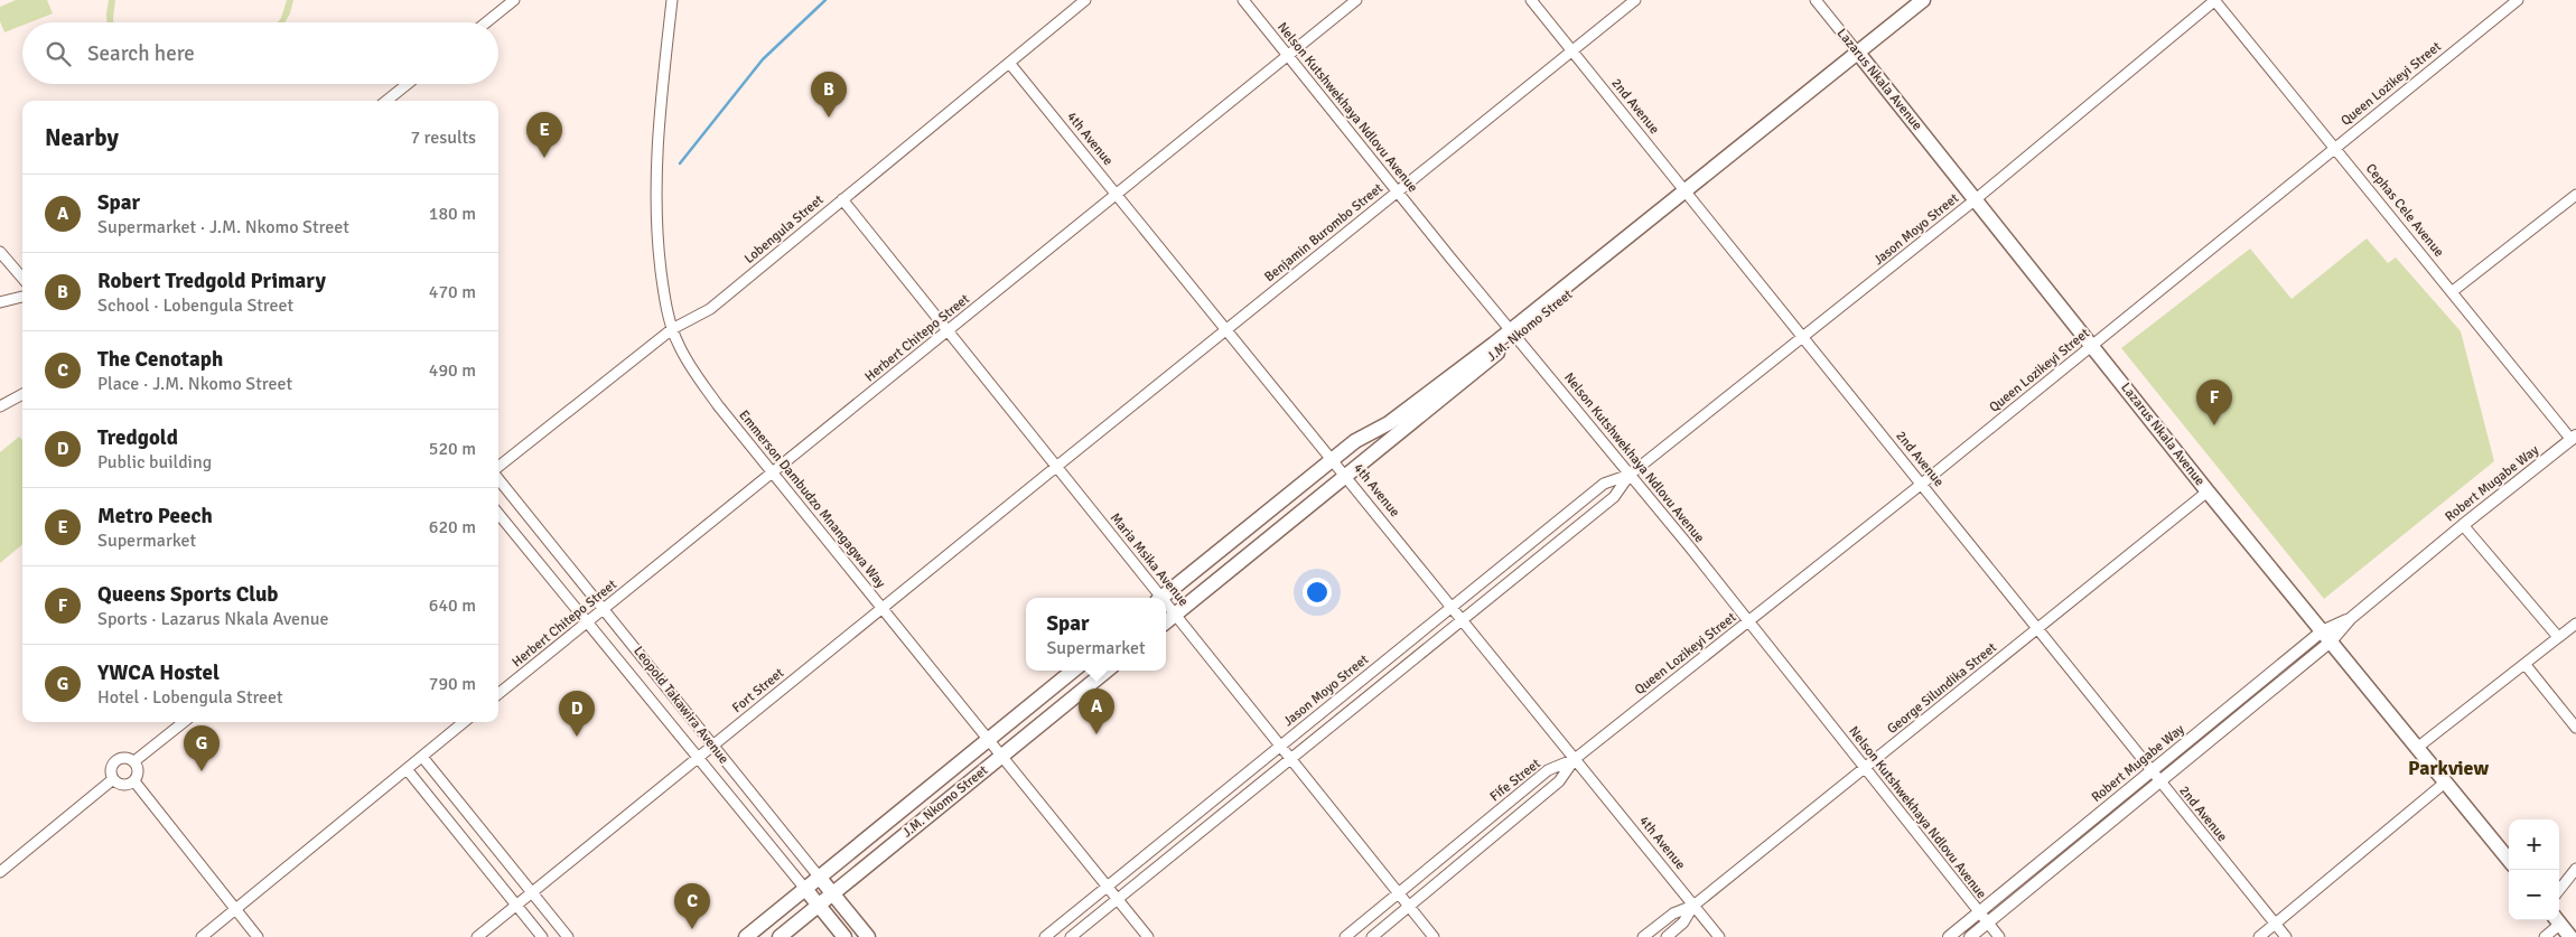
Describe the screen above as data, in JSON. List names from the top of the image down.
{
  "streets": {
    "highway": ["Lazarus Nkala Avenue", "J.M. Nkomo Street", "Leopold Takawira Avenue"],
    "main road": ["Robert Mugabe Way"],
    "street": [
      "Queen Lozikeyi Street",
      "2nd Avenue",
      "Nelson Kutshwekhaya Ndlovu Avenue",
      "4th Avenue",
      "Cephas Cele Avenue",
      "Lobengula Street",
      "Jason Moyo Street",
      "Benjamin Burombo Street",
      "Herbert Chitepo Street",
      "Emmerson Dambudzo Mnangagwa Way",
      "Maria Msika Avenue",
      "George Silundika Street",
      "Fort Street",
      "Fife Street"
    ]
  },
  "crossings": [
    ["Lazarus Nkala Avenue", "Queen Lozikeyi Street"],
    ["Lazarus Nkala Avenue", "Jason Moyo Street"],
    ["Lazarus Nkala Avenue", "J.M. Nkomo Street"],
    ["Lazarus Nkala Avenue", "Robert Mugabe Way"],
    ["Lazarus Nkala Avenue", "George Silundika Street"],
    ["Queen Lozikeyi Street", "2nd Avenue"],
    ["Queen Lozikeyi Street", "Nelson Kutshwekhaya Ndlovu Avenue"],
    ["Queen Lozikeyi Street", "4th Avenue"],
    ["Queen Lozikeyi Street", "Cephas Cele Avenue"],
    ["Queen Lozikeyi Street", "Fife Street"],
    ["2nd Avenue", "Jason Moyo Street"],
    ["2nd Avenue", "Benjamin Burombo Street"],
    ["2nd Avenue", "J.M. Nkomo Street"],
    ["2nd Avenue", "Robert Mugabe Way"],
    ["2nd Avenue", "George Silundika Street"],
    ["Nelson Kutshwekhaya Ndlovu Avenue", "Jason Moyo Street"],
    ["Nelson Kutshwekhaya Ndlovu Avenue", "Benjamin Burombo Street"],
    ["Nelson Kutshwekhaya Ndlovu Avenue", "J.M. Nkomo Street"],
    ["Nelson Kutshwekhaya Ndlovu Avenue", "Herbert Chitepo Street"],
    ["Nelson Kutshwekhaya Ndlovu Avenue", "Robert Mugabe Way"],
    ["Nelson Kutshwekhaya Ndlovu Avenue", "George Silundika Street"],
    ["4th Avenue", "Lobengula Street"],
    ["4th Avenue", "Jason Moyo Street"],
    ["4th Avenue", "Benjamin Burombo Street"],
    ["4th Avenue", "J.M. Nkomo Street"],
    ["4th Avenue", "Herbert Chitepo Street"],
    ["4th Avenue", "George Silundika Street"],
    ["4th Avenue", "Fife Street"],
    ["Cephas Cele Avenue", "Jason Moyo Street"],
    ["Cephas Cele Avenue", "Robert Mugabe Way"],
    ["Lobengula Street", "Emmerson Dambudzo Mnangagwa Way"],
    ["Lobengula Street", "Maria Msika Avenue"],
    ["Jason Moyo Street", "Emmerson Dambudzo Mnangagwa Way"],
    ["Jason Moyo Street", "Maria Msika Avenue"],
    ["Benjamin Burombo Street", "Maria Msika Avenue"],
    ["Benjamin Burombo Street", "Fort Street"],
    ["J.M. Nkomo Street", "Emmerson Dambudzo Mnangagwa Way"],
    ["J.M. Nkomo Street", "Maria Msika Avenue"],
    ["J.M. Nkomo Street", "Leopold Takawira Avenue"],
    ["Herbert Chitepo Street", "Emmerson Dambudzo Mnangagwa Way"],
    ["Herbert Chitepo Street", "Maria Msika Avenue"],
    ["Herbert Chitepo Street", "Leopold Takawira Avenue"],
    ["Emmerson Dambudzo Mnangagwa Way", "Fort Street"],
    ["Maria Msika Avenue", "Fort Street"],
    ["Maria Msika Avenue", "Fife Street"],
    ["Fort Street", "Leopold Takawira Avenue"]
  ],
  "districts": ["Parkview"],
  "page": {
    "search": "Search here",
    "pins": [
      "B",
      "E",
      "F",
      "A",
      "D",
      "G",
      "C"
    ],
    "heading": ["Nearby", "7 results"],
    "list": [
      {
        "mark": "A",
        "name": "Spar",
        "note": "Supermarket · J.M. Nkomo Street",
        "value": "180 m"
      },
      {
        "mark": "B",
        "name": "Robert Tredgold Primary",
        "note": "School · Lobengula Street",
        "value": "470 m"
      },
      {
        "mark": "C",
        "name": "The Cenotaph",
        "note": "Place · J.M. Nkomo Street",
        "value": "490 m"
      },
      {
        "mark": "D",
        "name": "Tredgold",
        "note": "Public building",
        "value": "520 m"
      },
      {
        "mark": "E",
        "name": "Metro Peech",
        "note": "Supermarket",
        "value": "620 m"
      },
      {
        "mark": "F",
        "name": "Queens Sports Club",
        "note": "Sports · Lazarus Nkala Avenue",
        "value": "640 m"
      },
      {
        "mark": "G",
        "name": "YWCA Hostel",
        "note": "Hotel · Lobengula Street",
        "value": "790 m"
      }
    ],
    "popup": ["Spar", "Supermarket"],
    "map_buttons": ["+", "−"]
  }
}
